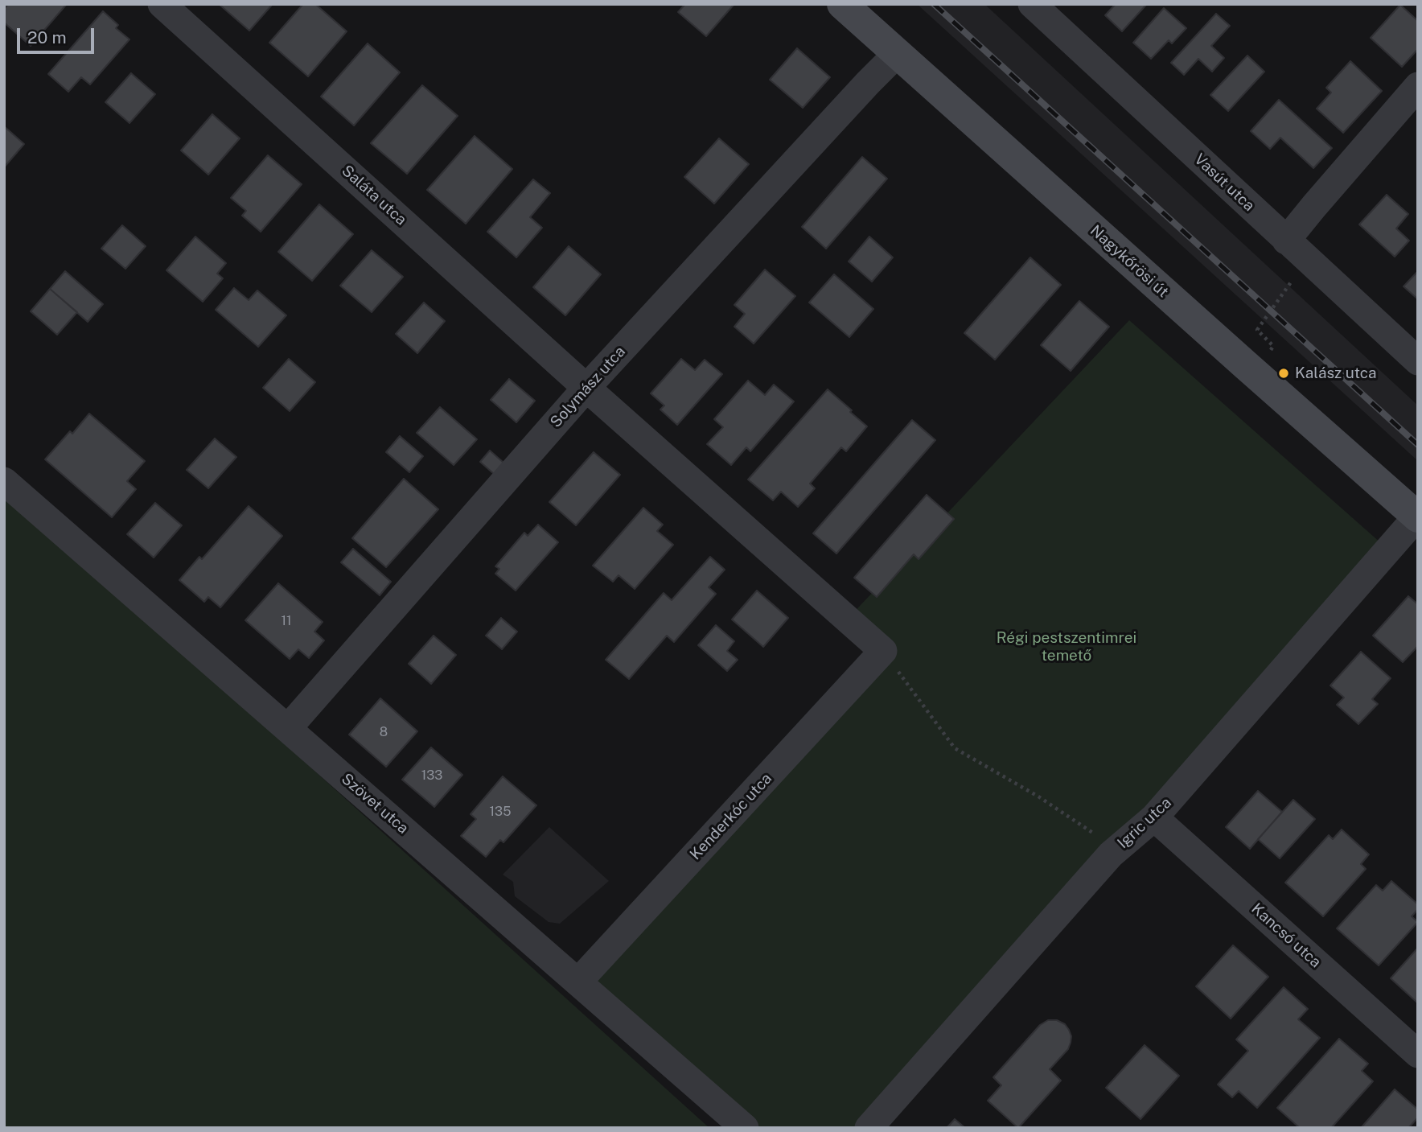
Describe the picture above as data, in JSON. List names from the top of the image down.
{
  "streets": {
    "main road": ["Nagykőrösi út"],
    "street": [
      "Vasút utca",
      "Saláta utca",
      "Solymász utca",
      "Szövet utca",
      "Kenderkóc utca",
      "Igric utca",
      "Kancsó utca"
    ]
  },
  "crossings": [
    ["Saláta utca", "Solymász utca"],
    ["Saláta utca", "Kenderkóc utca"],
    ["Nagykőrösi út", "Solymász utca"],
    ["Nagykőrösi út", "Igric utca"],
    ["Solymász utca", "Szövet utca"],
    ["Szövet utca", "Kenderkóc utca"],
    ["Igric utca", "Kancsó utca"]
  ],
  "parks": ["Régi pestszentimrei temető"],
  "places": ["Kalász utca"],
  "house_numbers": [
    "11",
    "8",
    "133",
    "135"
  ],
  "scale_bar": "20 m"
}
